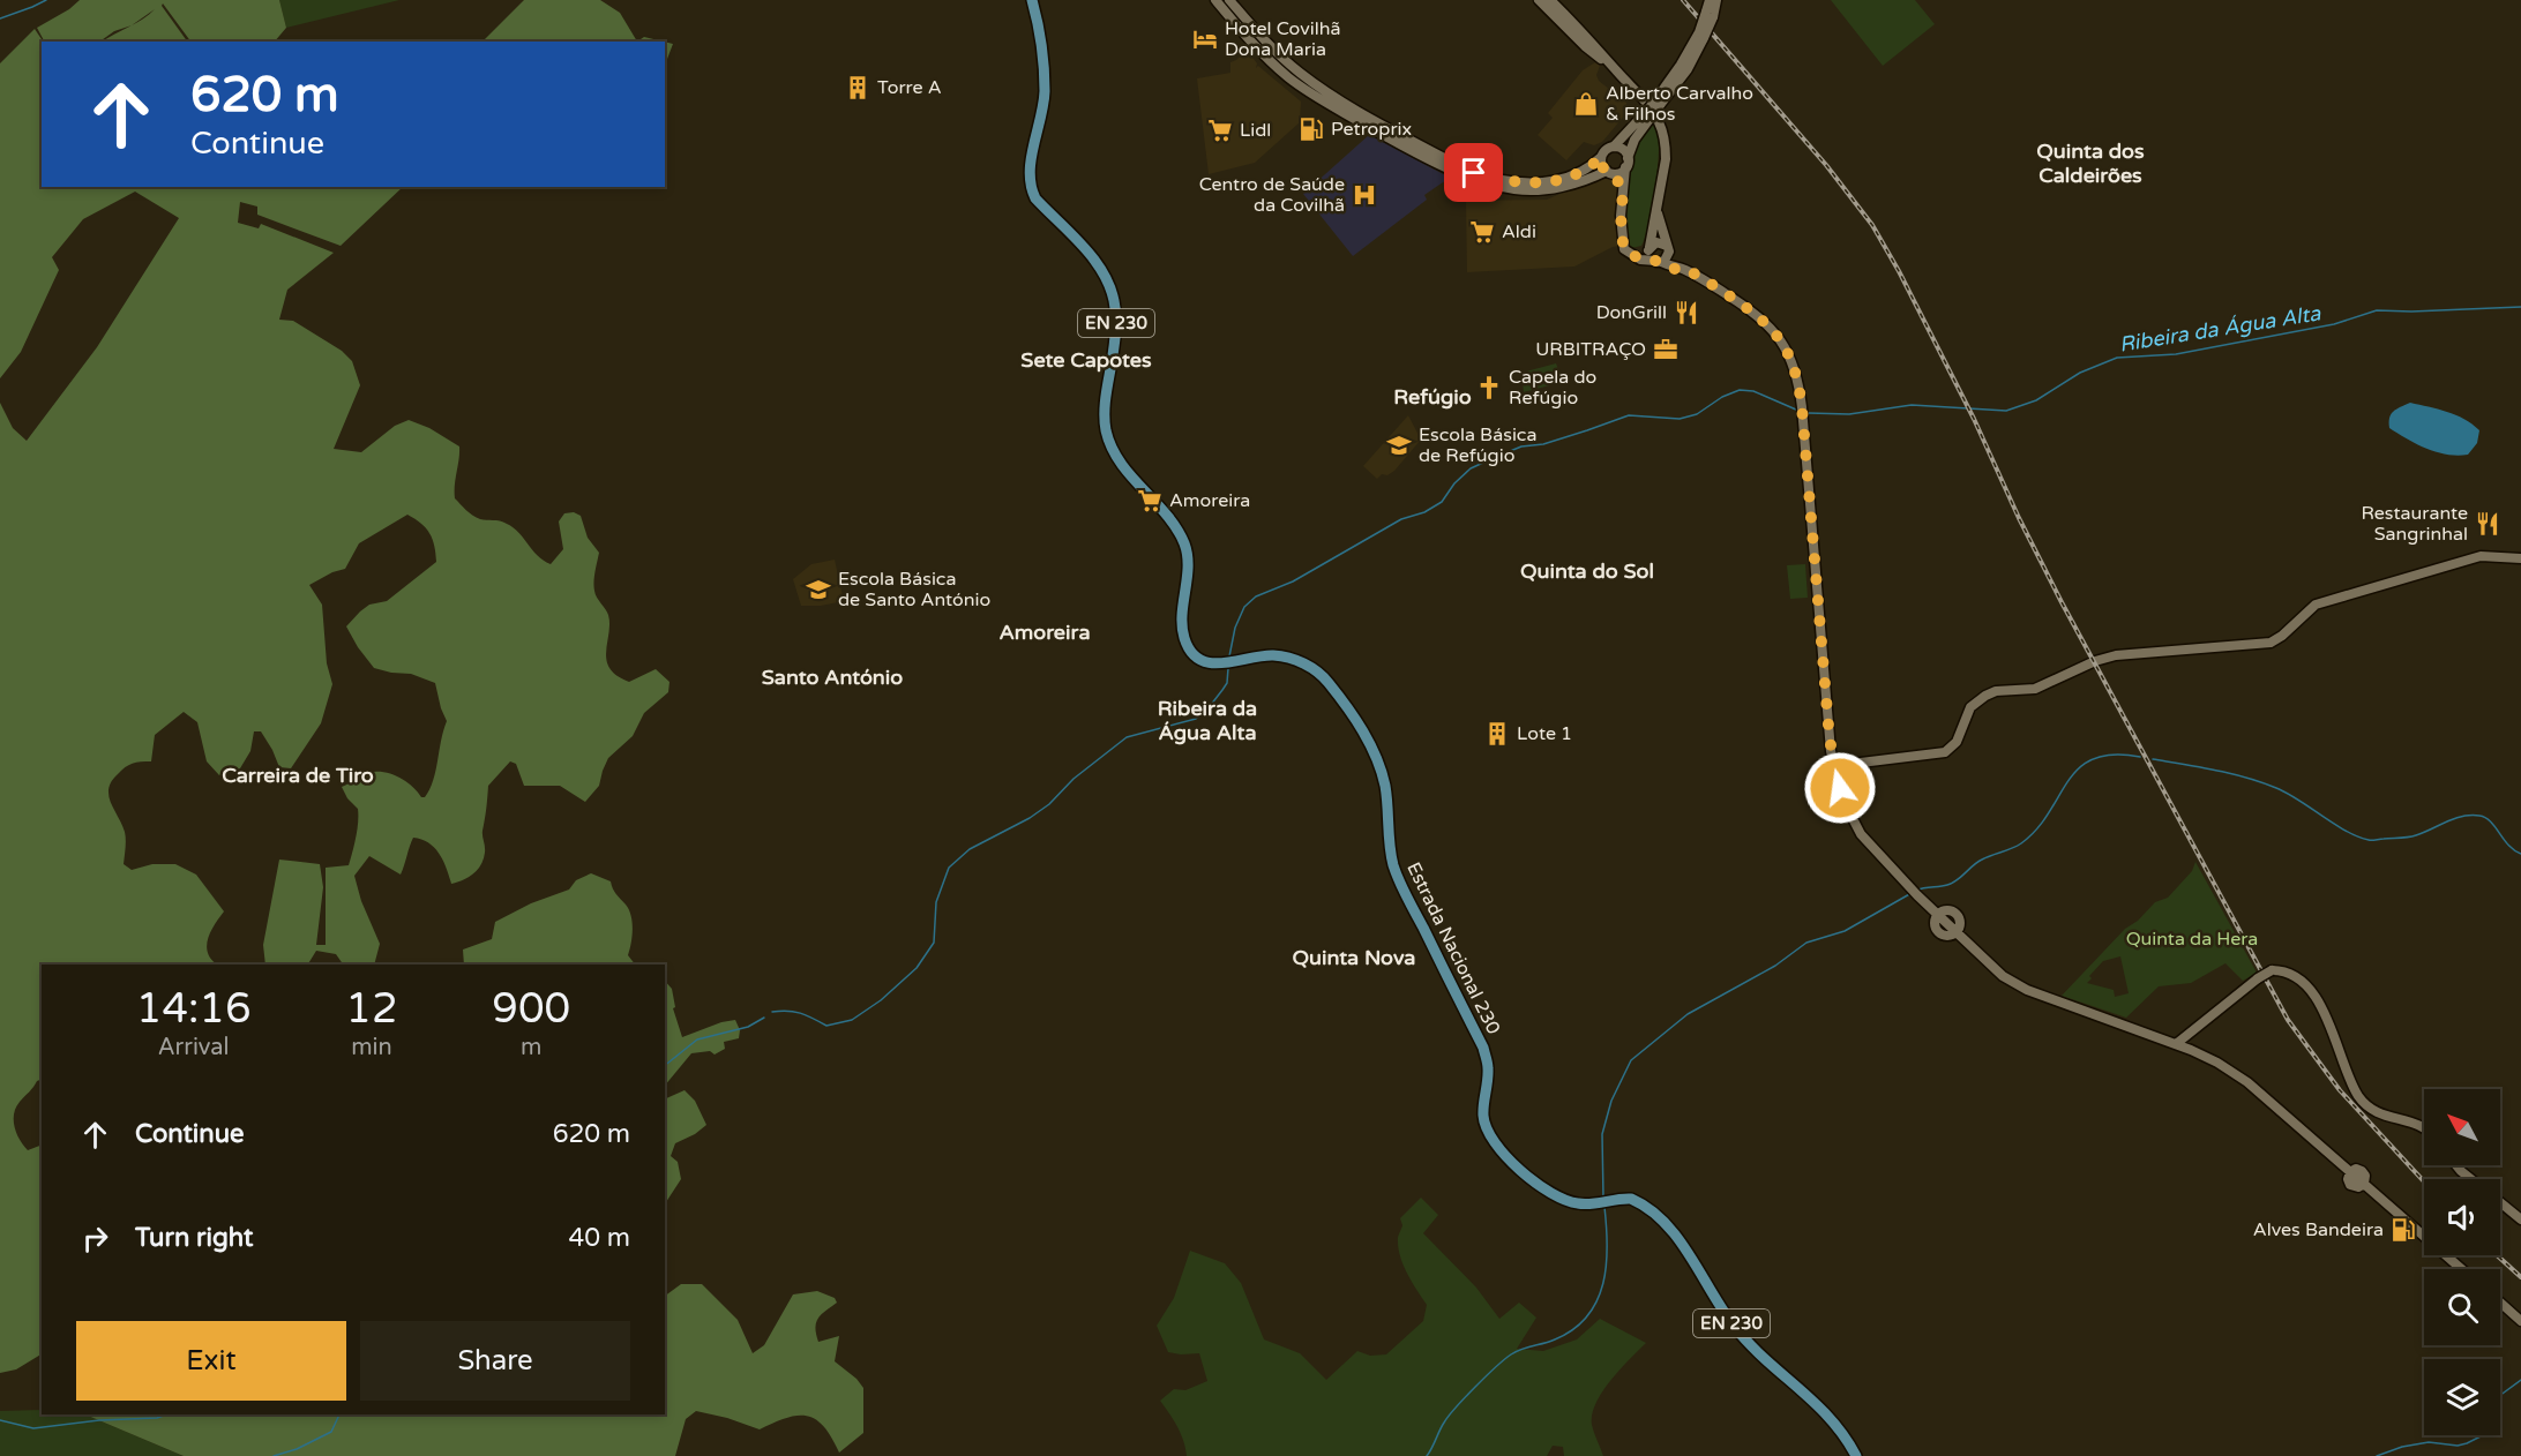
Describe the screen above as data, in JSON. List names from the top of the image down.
{
  "streets": {
    "main road": ["EN 230", "Estrada Nacional 230"]
  },
  "districts": [
    "Quinta dos Caldeirões",
    "Sete Capotes",
    "Refúgio",
    "Quinta do Sol",
    "Amoreira",
    "Santo António",
    "Ribeira da Água Alta",
    "Carreira de Tiro",
    "Quinta Nova"
  ],
  "water": ["Ribeira da Água Alta"],
  "parks": ["Quinta da Hera"],
  "places": {
    "hotel": ["Hotel Covilhã Dona Maria"],
    "building": ["Torre A", "Lote 1"],
    "shop": ["Alberto Carvalho & Filhos"],
    "fuel station": ["Petroprix", "Alves Bandeira"],
    "supermarket": ["Lidl", "Aldi", "Amoreira"],
    "hospital": ["Centro de Saúde da Covilhã"],
    "restaurant": ["DonGrill", "Restaurante Sangrinhal"],
    "office": ["URBITRAÇO"],
    "church": ["Capela do Refúgio"],
    "school or university": ["Escola Básica de Refúgio", "Escola Básica de Santo António"]
  },
  "north": "top left",
  "page": {
    "turn": ["620 m", "Continue"],
    "eta": [
      "14:16",
      "Arrival",
      "12",
      "min",
      "900",
      "m"
    ],
    "list": [
      {
        "name": "Continue",
        "value": "620 m"
      },
      {
        "name": "Turn right",
        "value": "40 m"
      }
    ],
    "buttons": ["Exit", "Share"]
  }
}
